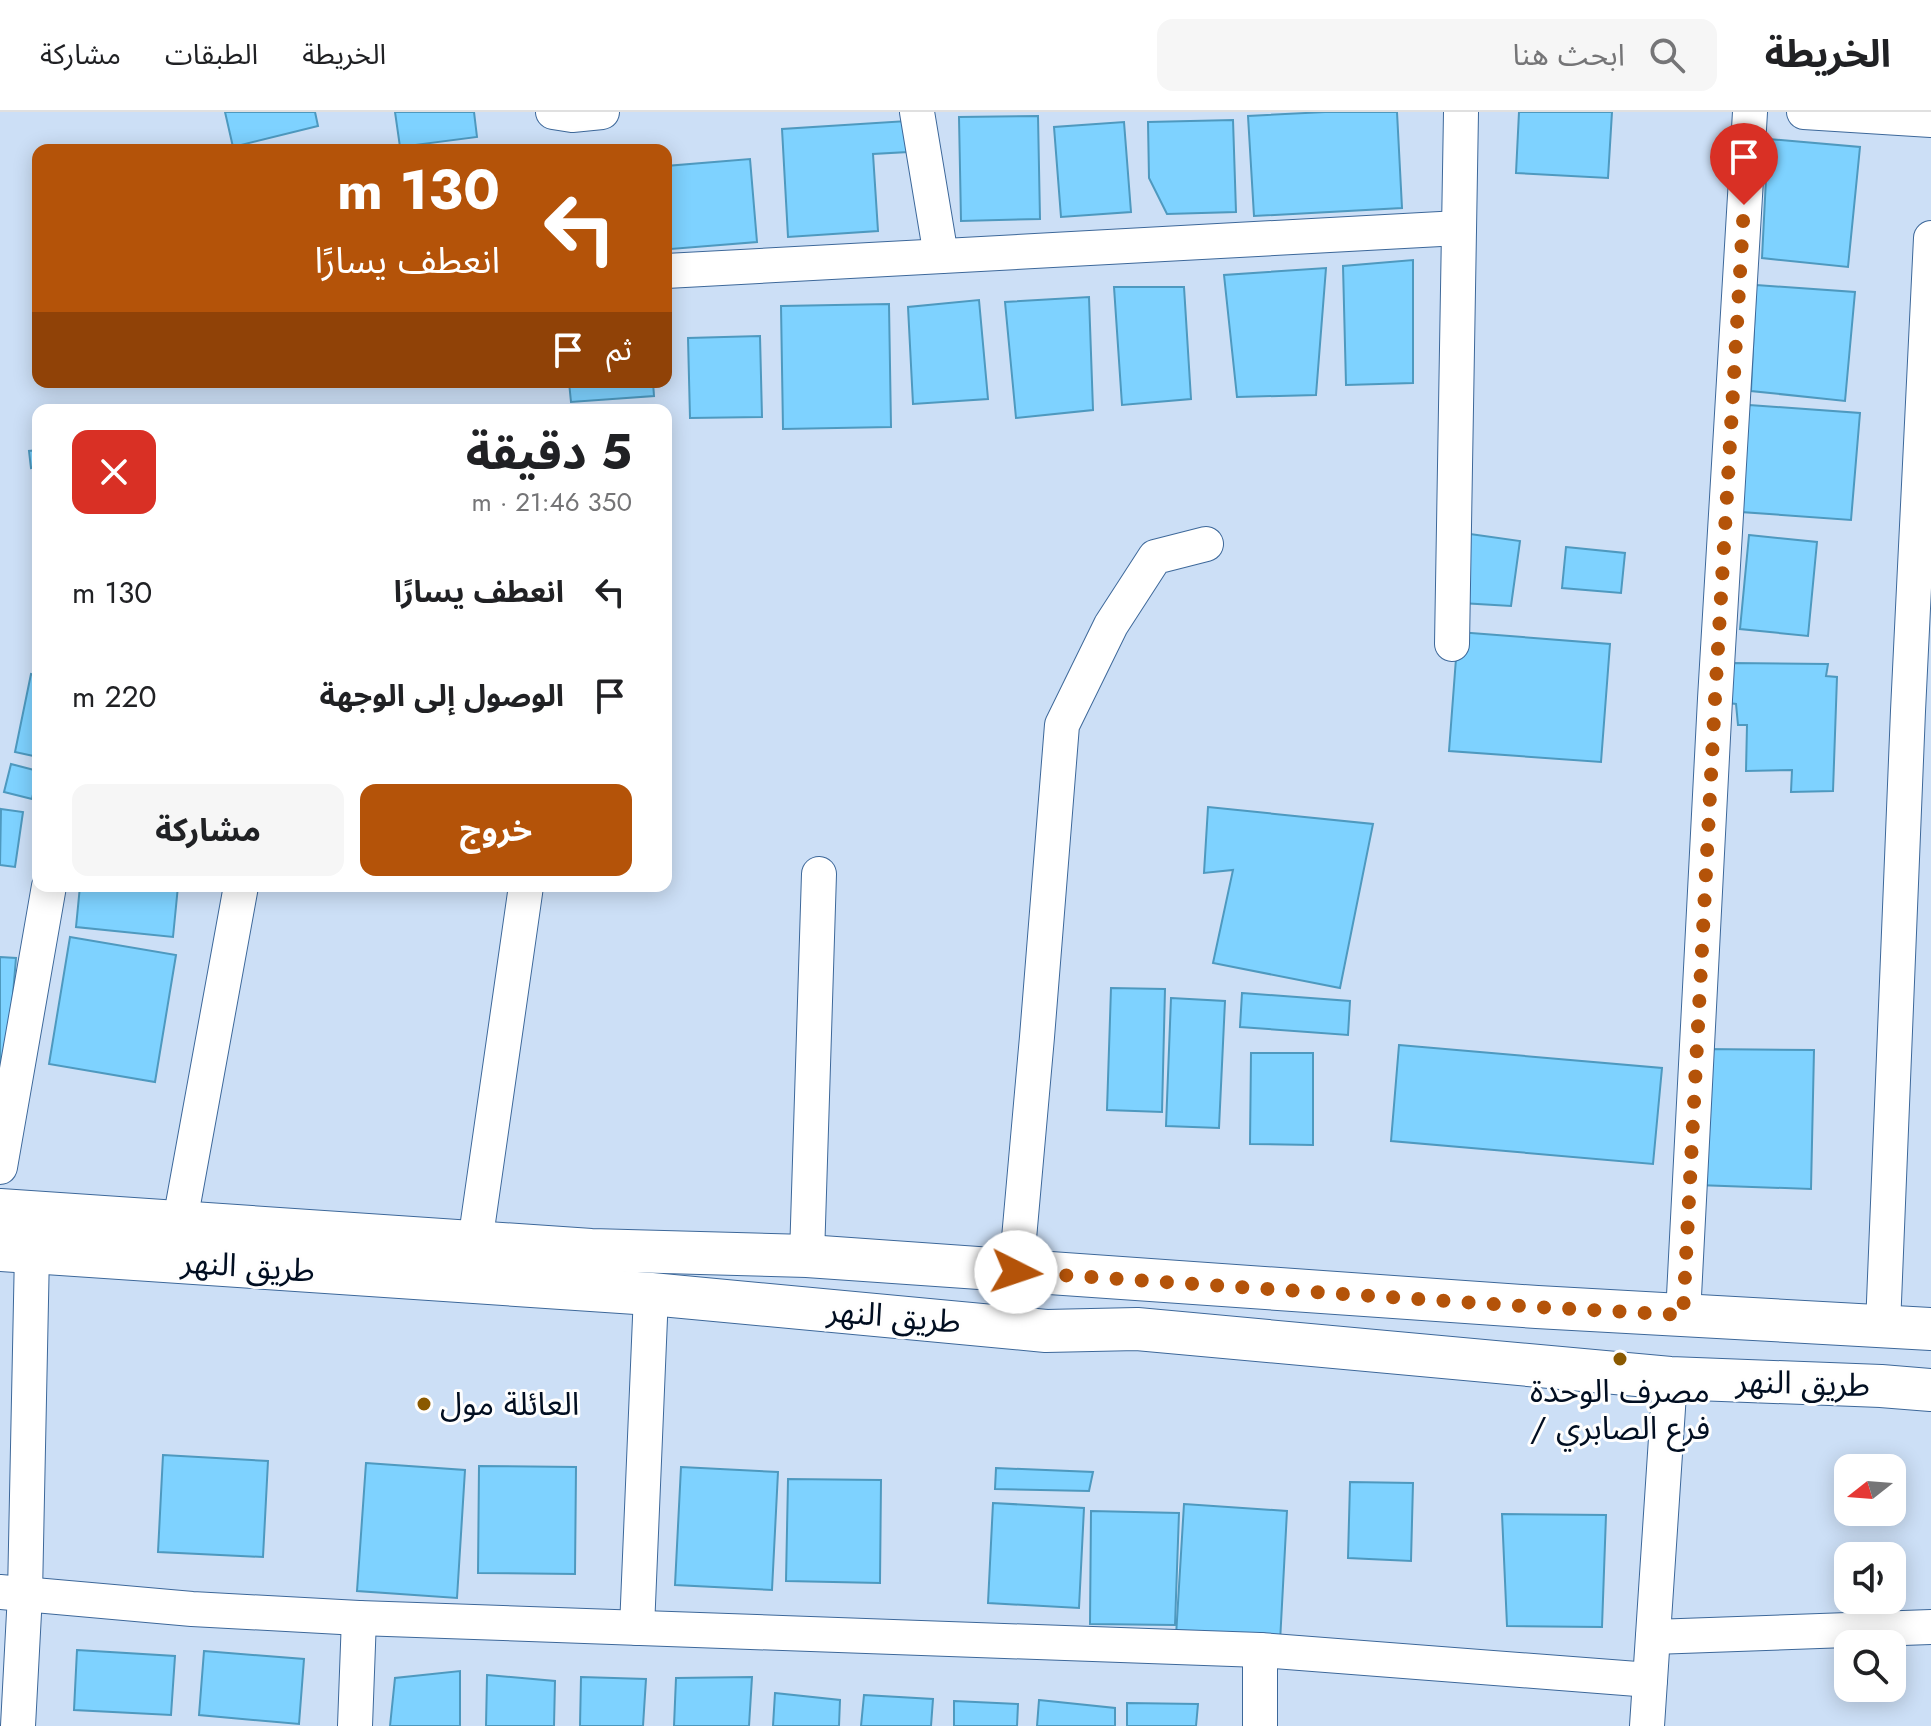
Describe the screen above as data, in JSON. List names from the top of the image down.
{
  "streets": {
    "main road": ["طريق النهر"]
  },
  "places": ["مصرف الوحدة / فرع الصابري", "العائلة مول"],
  "north": "left",
  "page": {
    "header": "الخريطة",
    "search": "ابحث هنا",
    "nav": ["الخريطة", "الطبقات", "مشاركة"],
    "turn": ["130 m", "انعطف يسارًا"],
    "then": "ثم",
    "heading": ["5 دقيقة", "350 m · 21:46"],
    "list": [
      {
        "name": "انعطف يسارًا",
        "value": "130 m"
      },
      {
        "name": "الوصول إلى الوجهة",
        "value": "220 m"
      }
    ],
    "buttons": ["خروج", "مشاركة"]
  }
}
